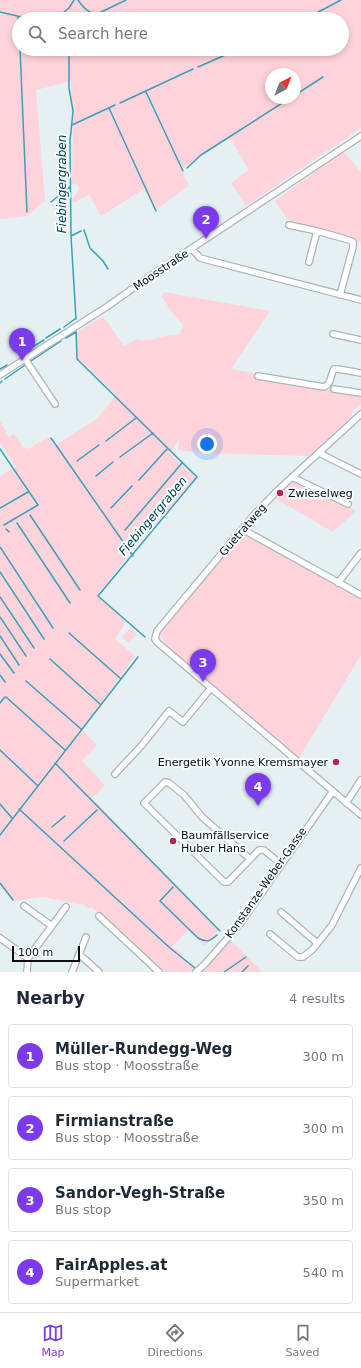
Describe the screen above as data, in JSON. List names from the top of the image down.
{
  "streets": {
    "street": ["Moosstraße", "Guetratweg", "Konstanze-Weber-Gasse"]
  },
  "water": ["Fiebingergraben"],
  "places": ["Zwieselweg", "Energetik Yvonne Kremsmayer", "Baumfällservice Huber Hans"],
  "scale_bar": "100 m",
  "north": "top right",
  "page": {
    "search": "Search here",
    "pins": [
      "2",
      "1",
      "3",
      "4"
    ],
    "scale": "100 m",
    "heading": ["Nearby", "4 results"],
    "list": [
      {
        "mark": "1",
        "name": "Müller-Rundegg-Weg",
        "note": "Bus stop · Moosstraße",
        "value": "300 m"
      },
      {
        "mark": "2",
        "name": "Firmianstraße",
        "note": "Bus stop · Moosstraße",
        "value": "300 m"
      },
      {
        "mark": "3",
        "name": "Sandor-Vegh-Straße",
        "note": "Bus stop",
        "value": "350 m"
      },
      {
        "mark": "4",
        "name": "FairApples.at",
        "note": "Supermarket",
        "value": "540 m"
      }
    ],
    "nav": ["Map", "Directions", "Saved"]
  }
}
